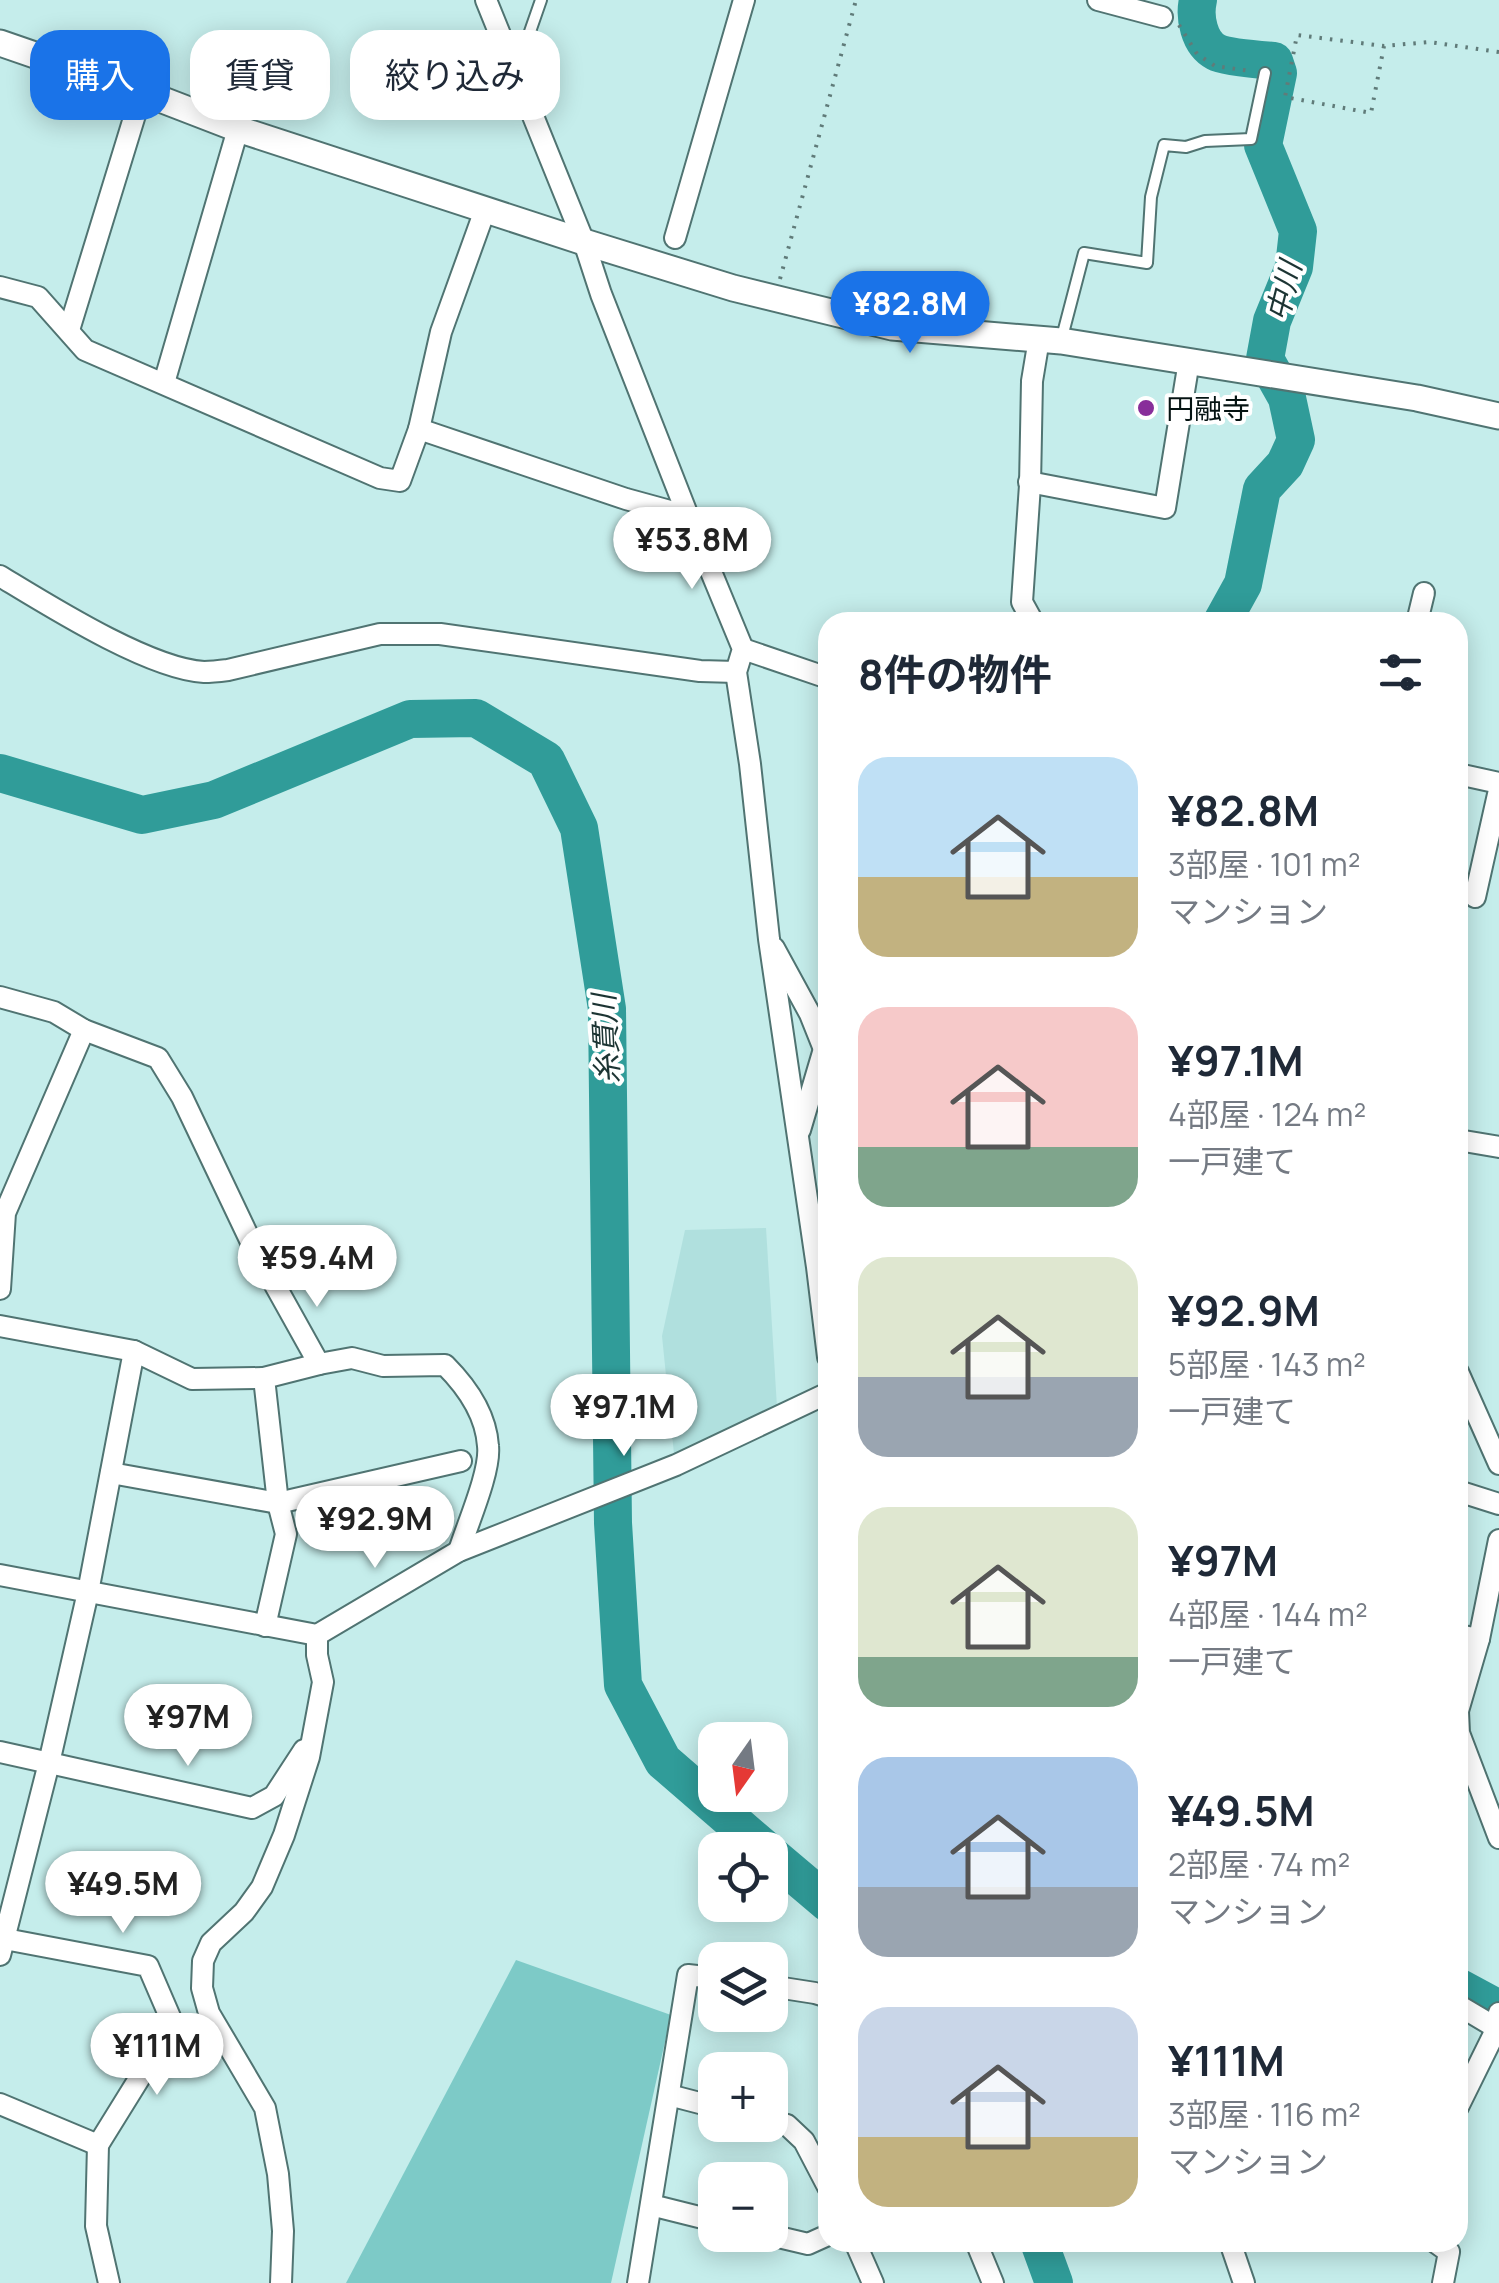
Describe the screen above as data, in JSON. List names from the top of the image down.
{
  "water": ["中川", "糸貫川"],
  "places": ["円融寺"],
  "north": "bottom",
  "page": {
    "chip": ["購入", "賃貸", "絞り込み"],
    "price": [
      "¥82.8M",
      "¥53.8M",
      "¥59.4M",
      "¥97.1M",
      "¥92.9M",
      "¥97M",
      "¥49.5M",
      "¥111M"
    ],
    "heading": "8件の物件",
    "list": [
      {
        "name": "¥82.8M",
        "note": "3部屋 · 101 m² · マンション"
      },
      {
        "name": "¥97.1M",
        "note": "4部屋 · 124 m² · 一戸建て"
      },
      {
        "name": "¥92.9M",
        "note": "5部屋 · 143 m² · 一戸建て"
      },
      {
        "name": "¥97M",
        "note": "4部屋 · 144 m² · 一戸建て"
      },
      {
        "name": "¥49.5M",
        "note": "2部屋 · 74 m² · マンション"
      },
      {
        "name": "¥111M",
        "note": "3部屋 · 116 m² · マンション"
      }
    ],
    "map_buttons": ["+", "−"]
  }
}
